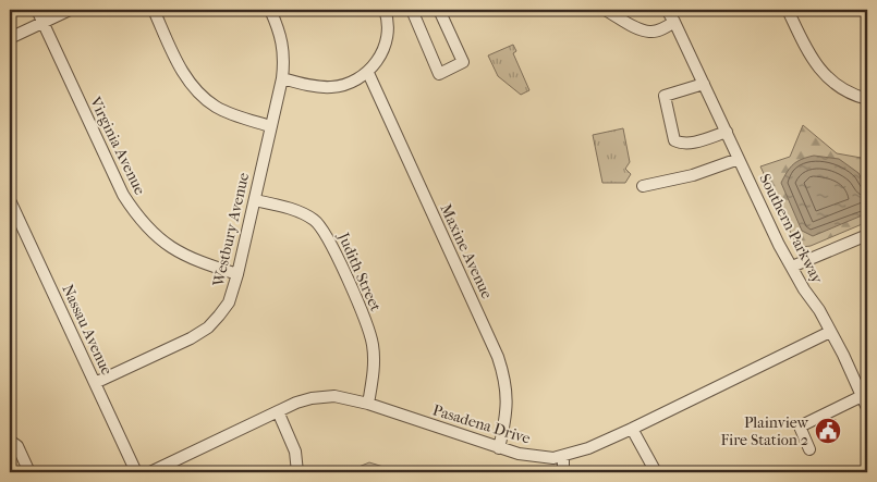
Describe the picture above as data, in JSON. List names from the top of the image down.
{
  "streets": {
    "street": [
      "Virginia Avenue",
      "Southern Parkway",
      "Westbury Avenue",
      "Maxine Avenue",
      "Judith Street",
      "Nassau Avenue",
      "Pasadena Drive"
    ]
  },
  "crossings": [
    ["Virginia Avenue", "Westbury Avenue"],
    ["Southern Parkway", "Pasadena Drive"],
    ["Westbury Avenue", "Judith Street"],
    ["Westbury Avenue", "Nassau Avenue"],
    ["Maxine Avenue", "Pasadena Drive"],
    ["Judith Street", "Pasadena Drive"]
  ],
  "places": {
    "public building": ["Plainview Fire Station 2"]
  }
}
